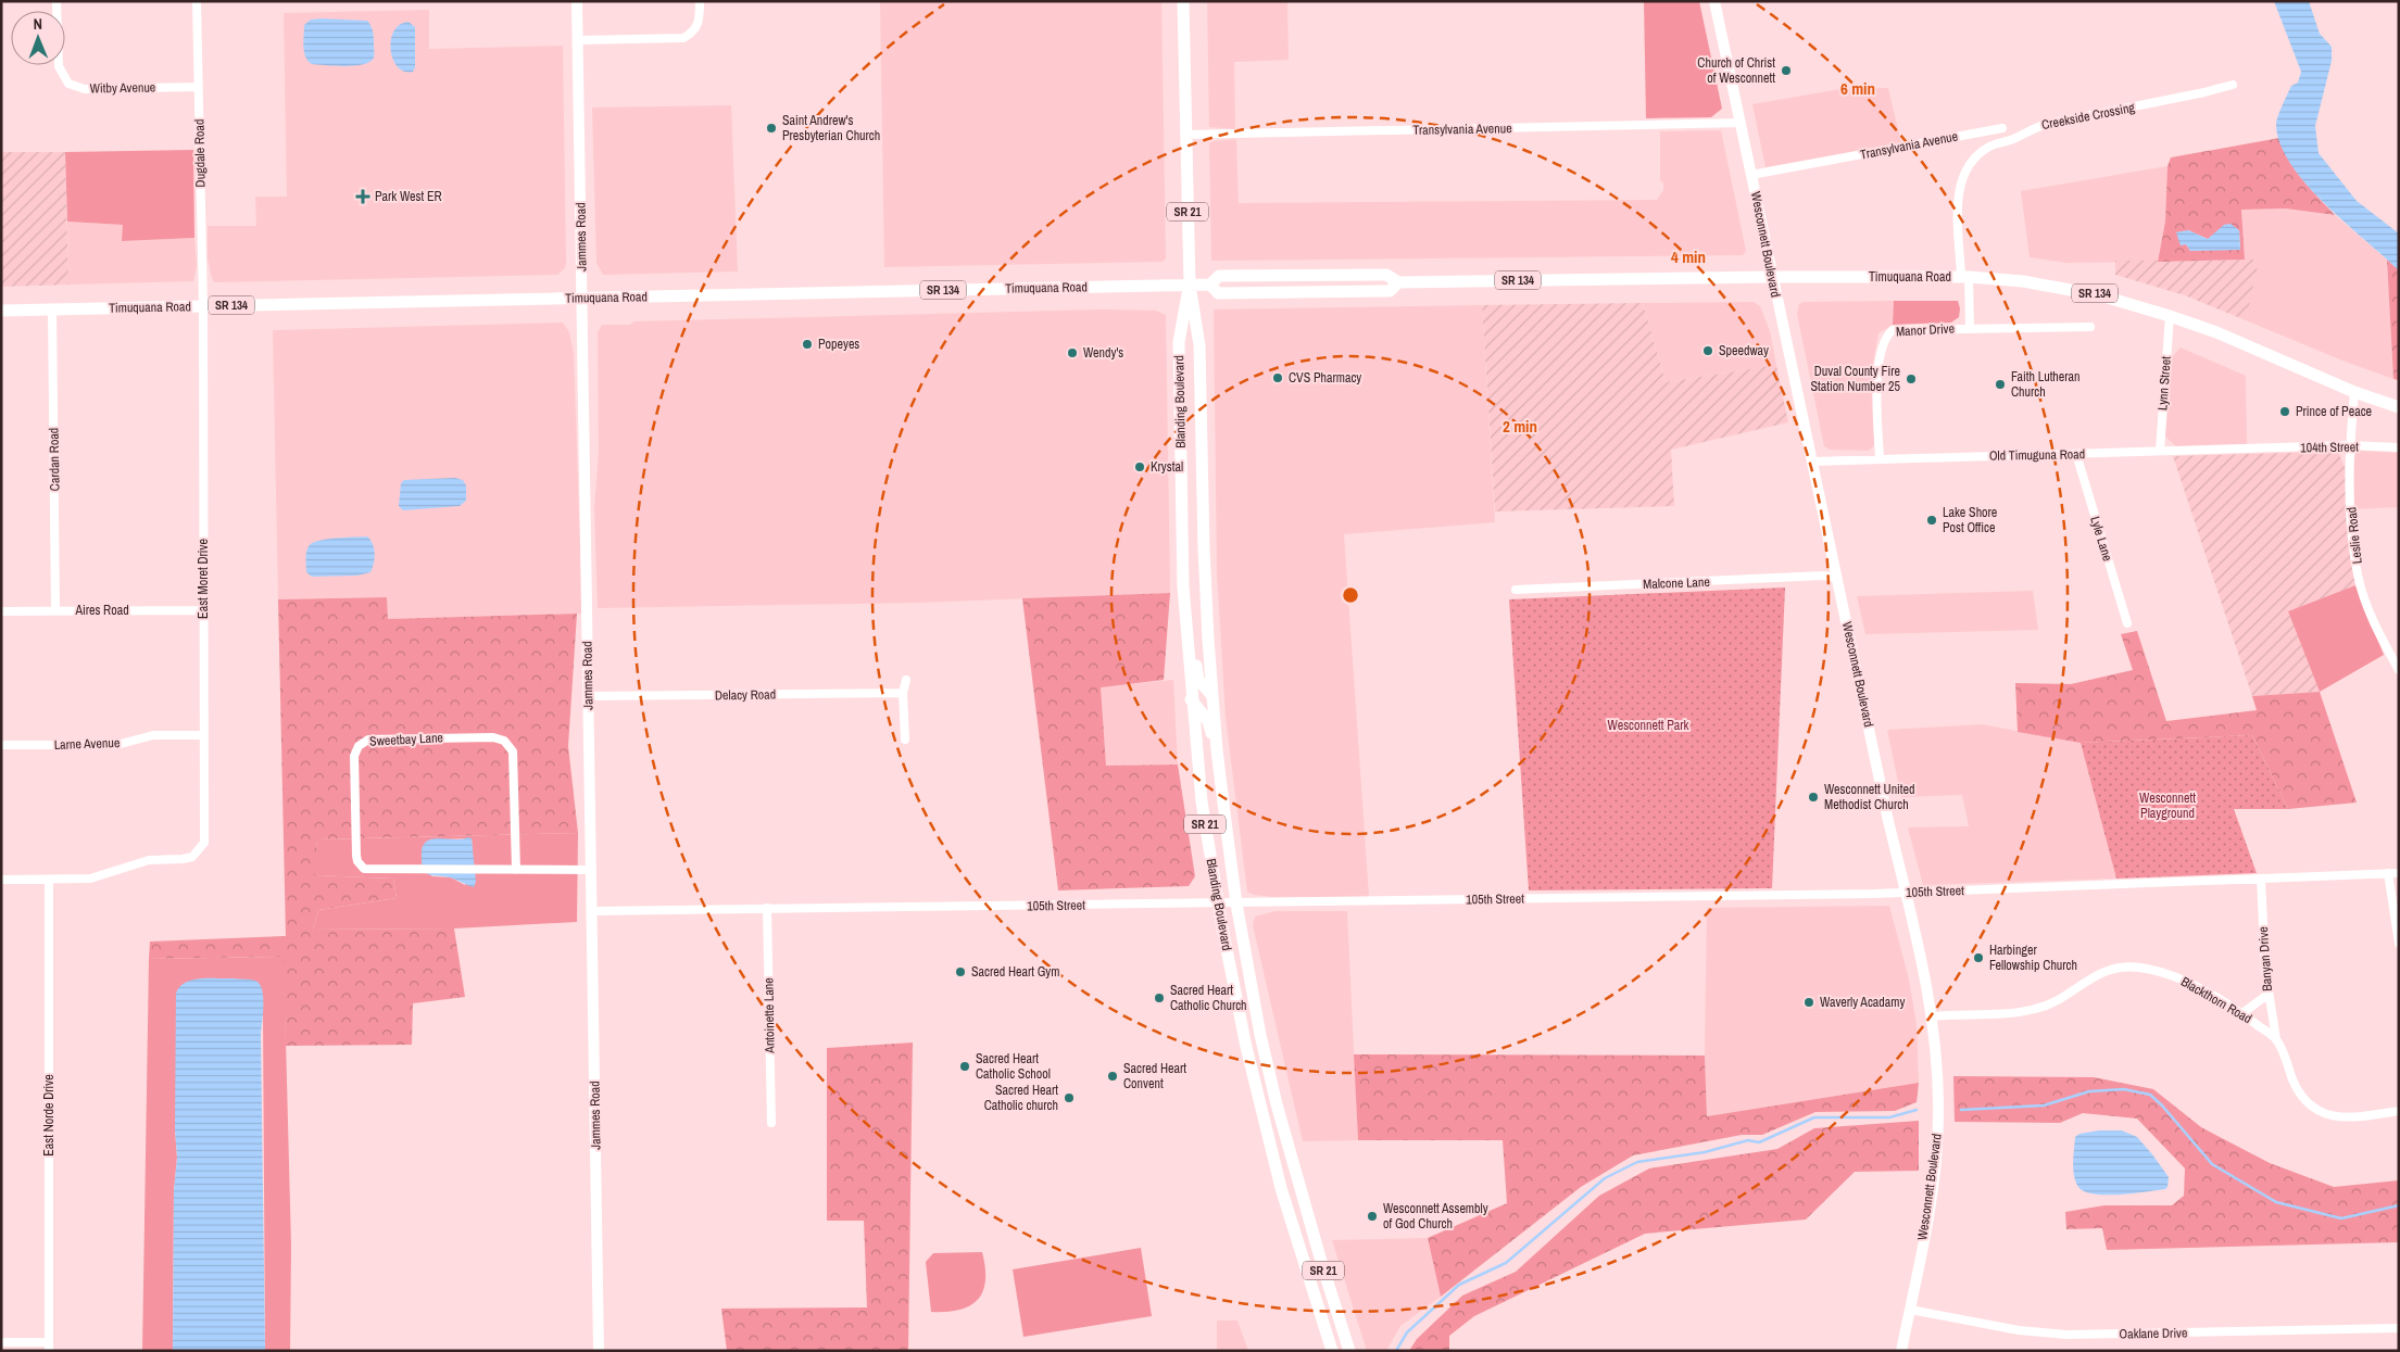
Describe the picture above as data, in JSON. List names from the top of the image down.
{
  "streets": {
    "main road": [
      "SR 21",
      "Timuquana Road",
      "SR 134",
      "Blanding Boulevard"
    ],
    "street": [
      "Witby Avenue",
      "Creekside Crossing",
      "Transylvania Avenue",
      "Dugdale Road",
      "Jammes Road",
      "Wesconnett Boulevard",
      "Manor Drive",
      "Lynn Street",
      "104th Street",
      "Old Timuguna Road",
      "Cardan Road",
      "Leslie Road",
      "Lyle Lane",
      "East Moret Drive",
      "Malcone Lane",
      "Aires Road",
      "Delacy Road",
      "Sweetbay Lane",
      "Larne Avenue",
      "105th Street",
      "Banyan Drive",
      "Blackthorn Road",
      "Antoinette Lane",
      "East Norde Drive",
      "Oaklane Drive"
    ]
  },
  "crossings": [
    ["Witby Avenue", "Dugdale Road"],
    ["Creekside Crossing", "Timuquana Road"],
    ["Creekside Crossing", "Manor Drive"],
    ["Transylvania Avenue", "Wesconnett Boulevard"],
    ["Transylvania Avenue", "Blanding Boulevard"],
    ["Dugdale Road", "Timuquana Road"],
    ["Dugdale Road", "East Moret Drive"],
    ["Jammes Road", "Timuquana Road"],
    ["Jammes Road", "Delacy Road"],
    ["Jammes Road", "Sweetbay Lane"],
    ["Jammes Road", "105th Street"],
    ["Wesconnett Boulevard", "Timuquana Road"],
    ["Wesconnett Boulevard", "Old Timuguna Road"],
    ["Wesconnett Boulevard", "Malcone Lane"],
    ["Wesconnett Boulevard", "105th Street"],
    ["Wesconnett Boulevard", "Blackthorn Road"],
    ["Wesconnett Boulevard", "Oaklane Drive"],
    ["Timuquana Road", "Lynn Street"],
    ["Timuquana Road", "Blanding Boulevard"],
    ["Timuquana Road", "Cardan Road"],
    ["Timuquana Road", "Leslie Road"],
    ["Timuquana Road", "East Moret Drive"],
    ["Manor Drive", "Old Timuguna Road"],
    ["Lynn Street", "Old Timuguna Road"],
    ["Blanding Boulevard", "105th Street"],
    ["104th Street", "Old Timuguna Road"],
    ["104th Street", "Leslie Road"],
    ["Old Timuguna Road", "Lyle Lane"],
    ["Cardan Road", "Aires Road"],
    ["East Moret Drive", "Aires Road"],
    ["East Moret Drive", "Larne Avenue"],
    ["East Moret Drive", "East Norde Drive"],
    ["105th Street", "Banyan Drive"],
    ["105th Street", "Antoinette Lane"],
    ["Banyan Drive", "Blackthorn Road"]
  ],
  "parks": ["Wesconnett Park", "Wesconnett Playground"],
  "places": {
    "other": [
      "Church of Christ of Wesconnett",
      "Saint Andrew's Presbyterian Church",
      "Popeyes",
      "Speedway",
      "Wendy's",
      "CVS Pharmacy",
      "Duval County Fire Station Number 25",
      "Faith Lutheran Church",
      "Prince of Peace",
      "Krystal",
      "Lake Shore Post Office",
      "Wesconnett United Methodist Church",
      "Harbinger Fellowship Church",
      "Sacred Heart Gym",
      "Sacred Heart Catholic Church",
      "Waverly Acadamy",
      "Sacred Heart Catholic School",
      "Sacred Heart Convent",
      "Sacred Heart Catholic church",
      "Wesconnett Assembly of God Church"
    ],
    "health": ["Park West ER"]
  },
  "north": "top",
  "rings": ["6 min", "4 min", "2 min"]
}
